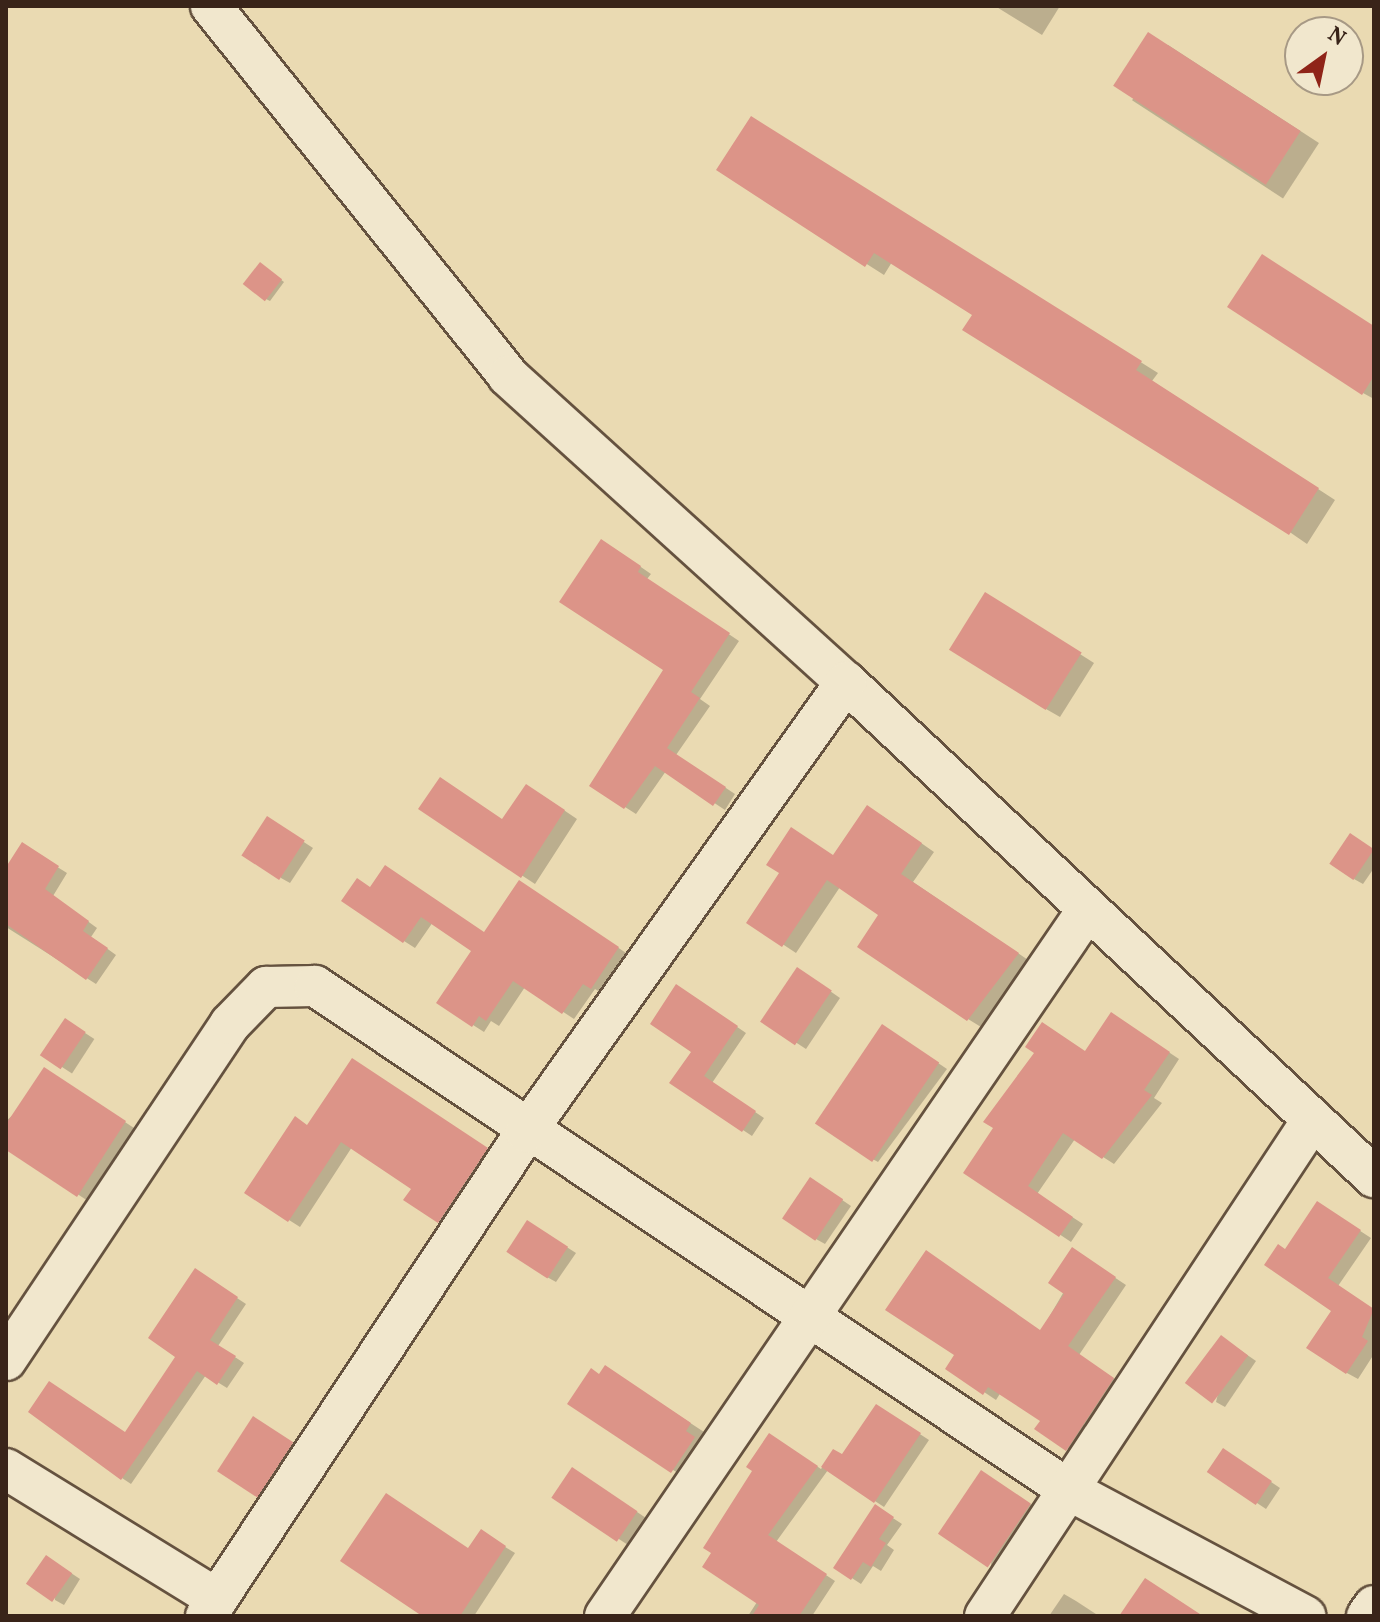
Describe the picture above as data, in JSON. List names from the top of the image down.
{
  "north": "top right"
}
